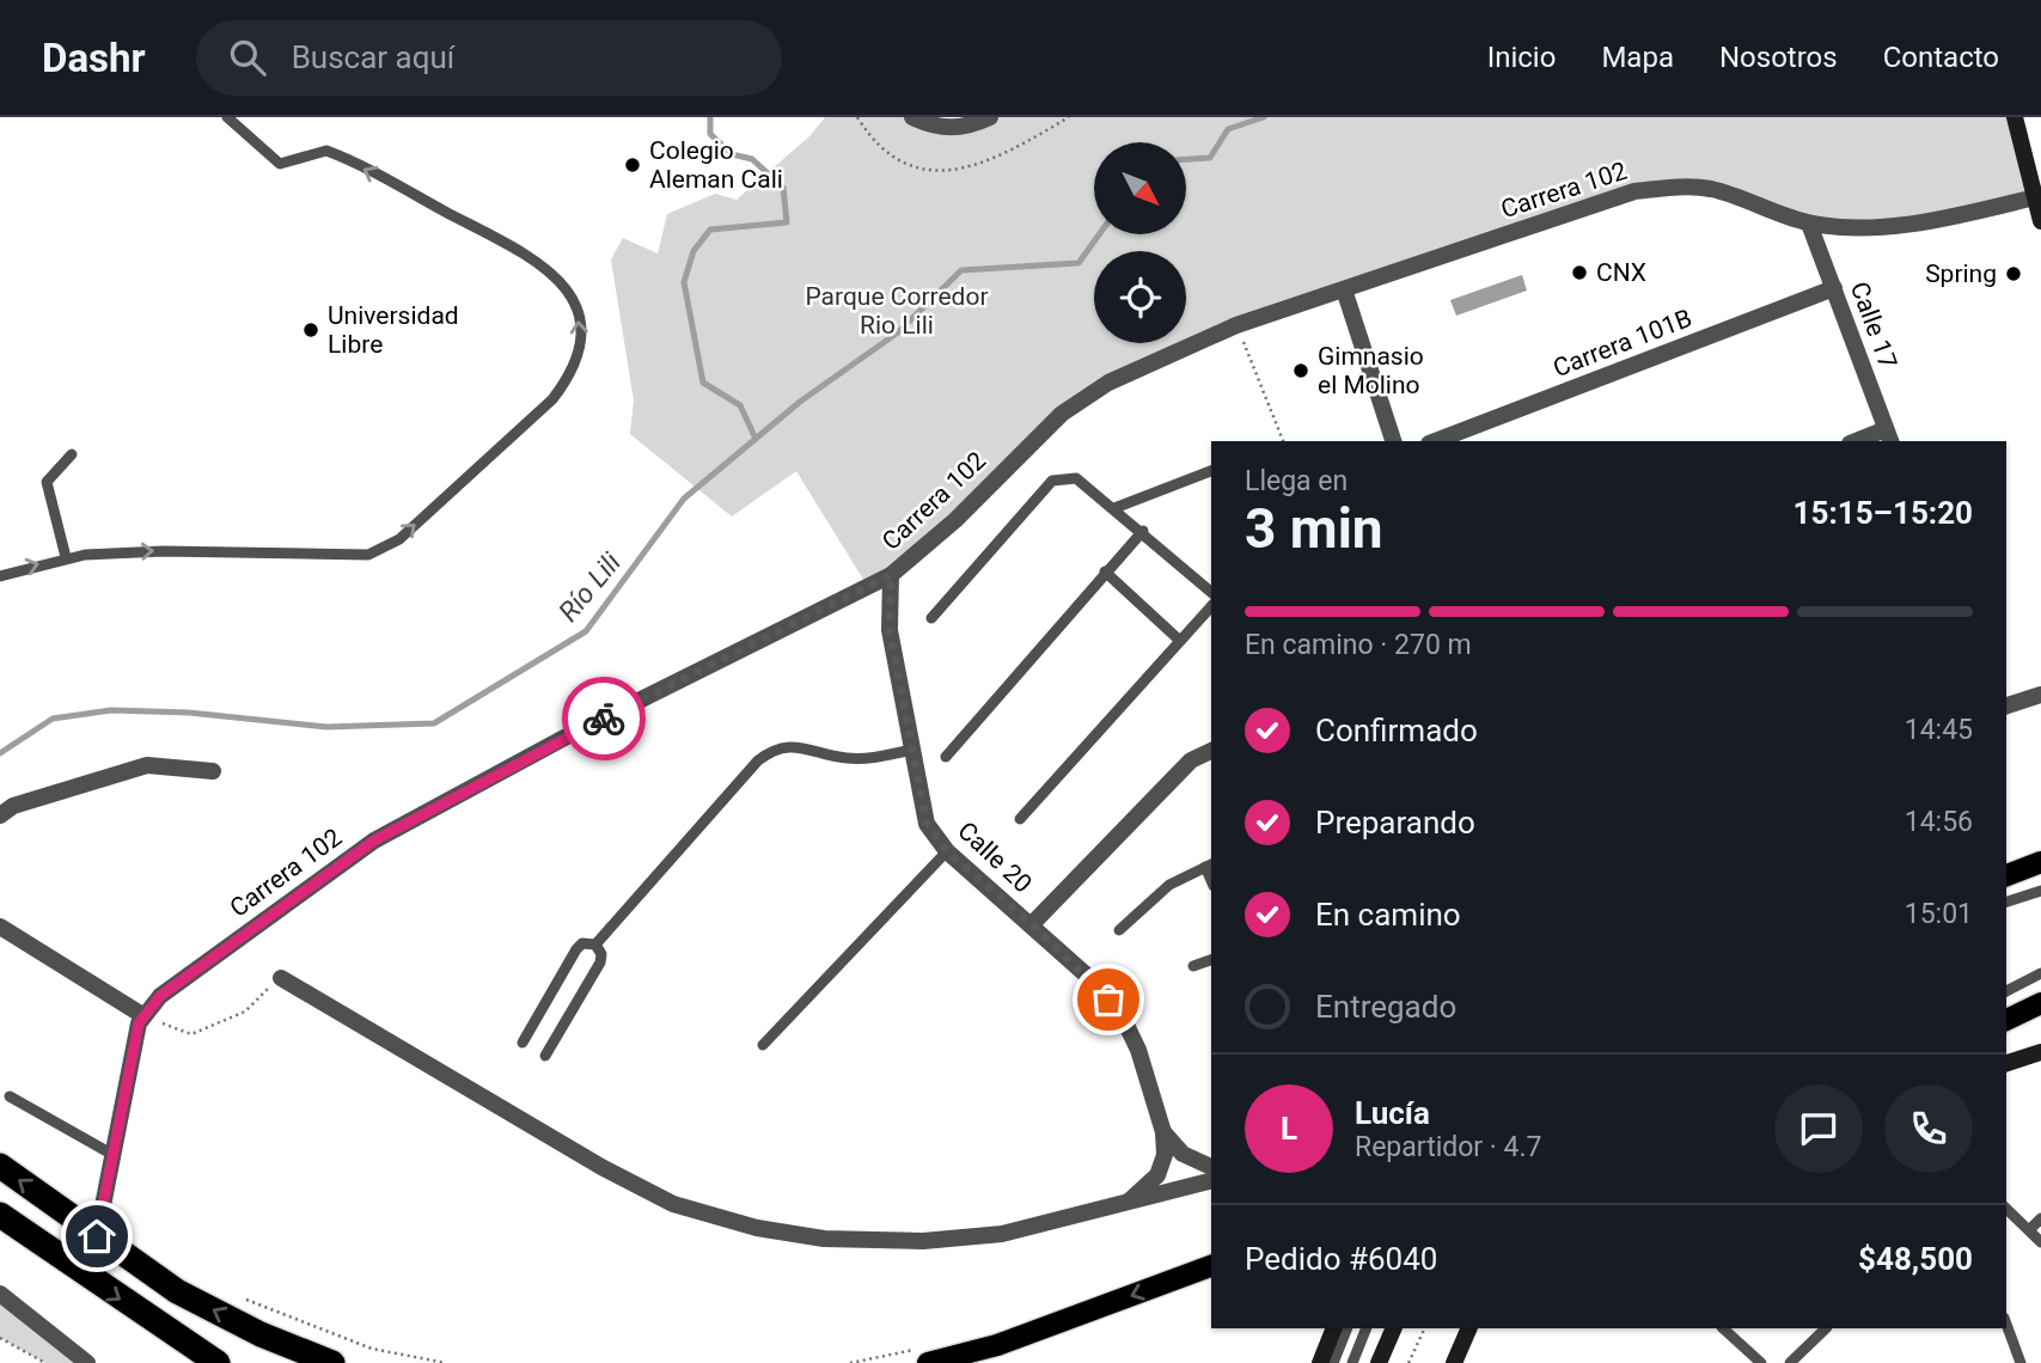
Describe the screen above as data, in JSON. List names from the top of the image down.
{
  "streets": {
    "street": [
      "Carrera 102",
      "Calle 17",
      "Carrera 101B",
      "Calle 20"
    ]
  },
  "crossings": [
    ["Carrera 102", "Calle 17"],
    ["Carrera 102", "Calle 20"],
    ["Calle 17", "Carrera 101B"]
  ],
  "water": ["Río Lili"],
  "parks": ["Parque Corredor Rio Lili"],
  "places": [
    "Colegio Aleman Cali",
    "CNX",
    "Spring",
    "Universidad Libre",
    "Gimnasio el Molino"
  ],
  "north": "bottom right",
  "page": {
    "header": "Dashr",
    "search": "Buscar aquí",
    "nav": [
      "Inicio",
      "Mapa",
      "Nosotros",
      "Contacto"
    ],
    "heading": ["3 min", "Llega en", "15:15–15:20"],
    "panel": [
      "Lucía",
      "Repartidor · 4.7",
      "Pedido #6040",
      "$48,500"
    ],
    "bar": "En camino · 270 m",
    "list": [
      ["Confirmado", "14:45"],
      ["Preparando", "14:56"],
      ["En camino", "15:01"],
      "Entregado"
    ],
    "round": "L"
  }
}
